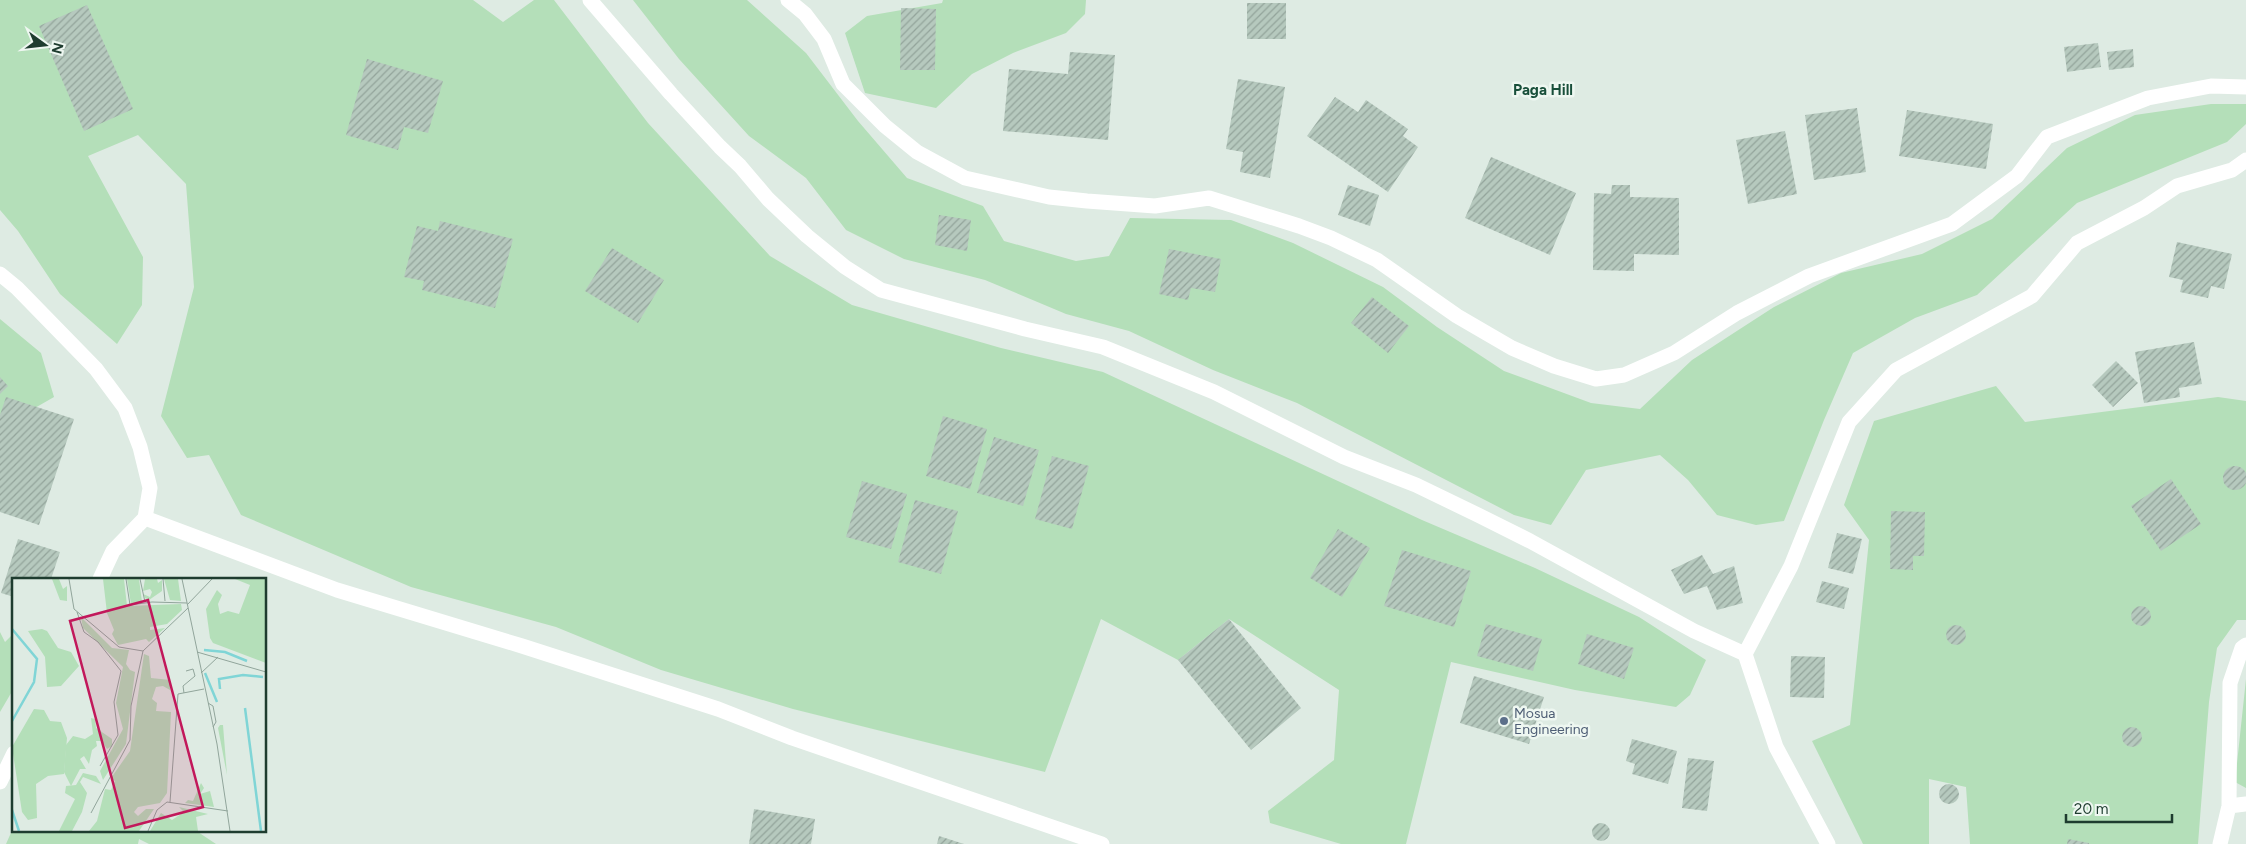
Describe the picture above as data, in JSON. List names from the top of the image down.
{
  "districts": ["Paga Hill"],
  "places": ["Mosua Engineering"],
  "scale_bar": "20 m",
  "north": "right"
}
